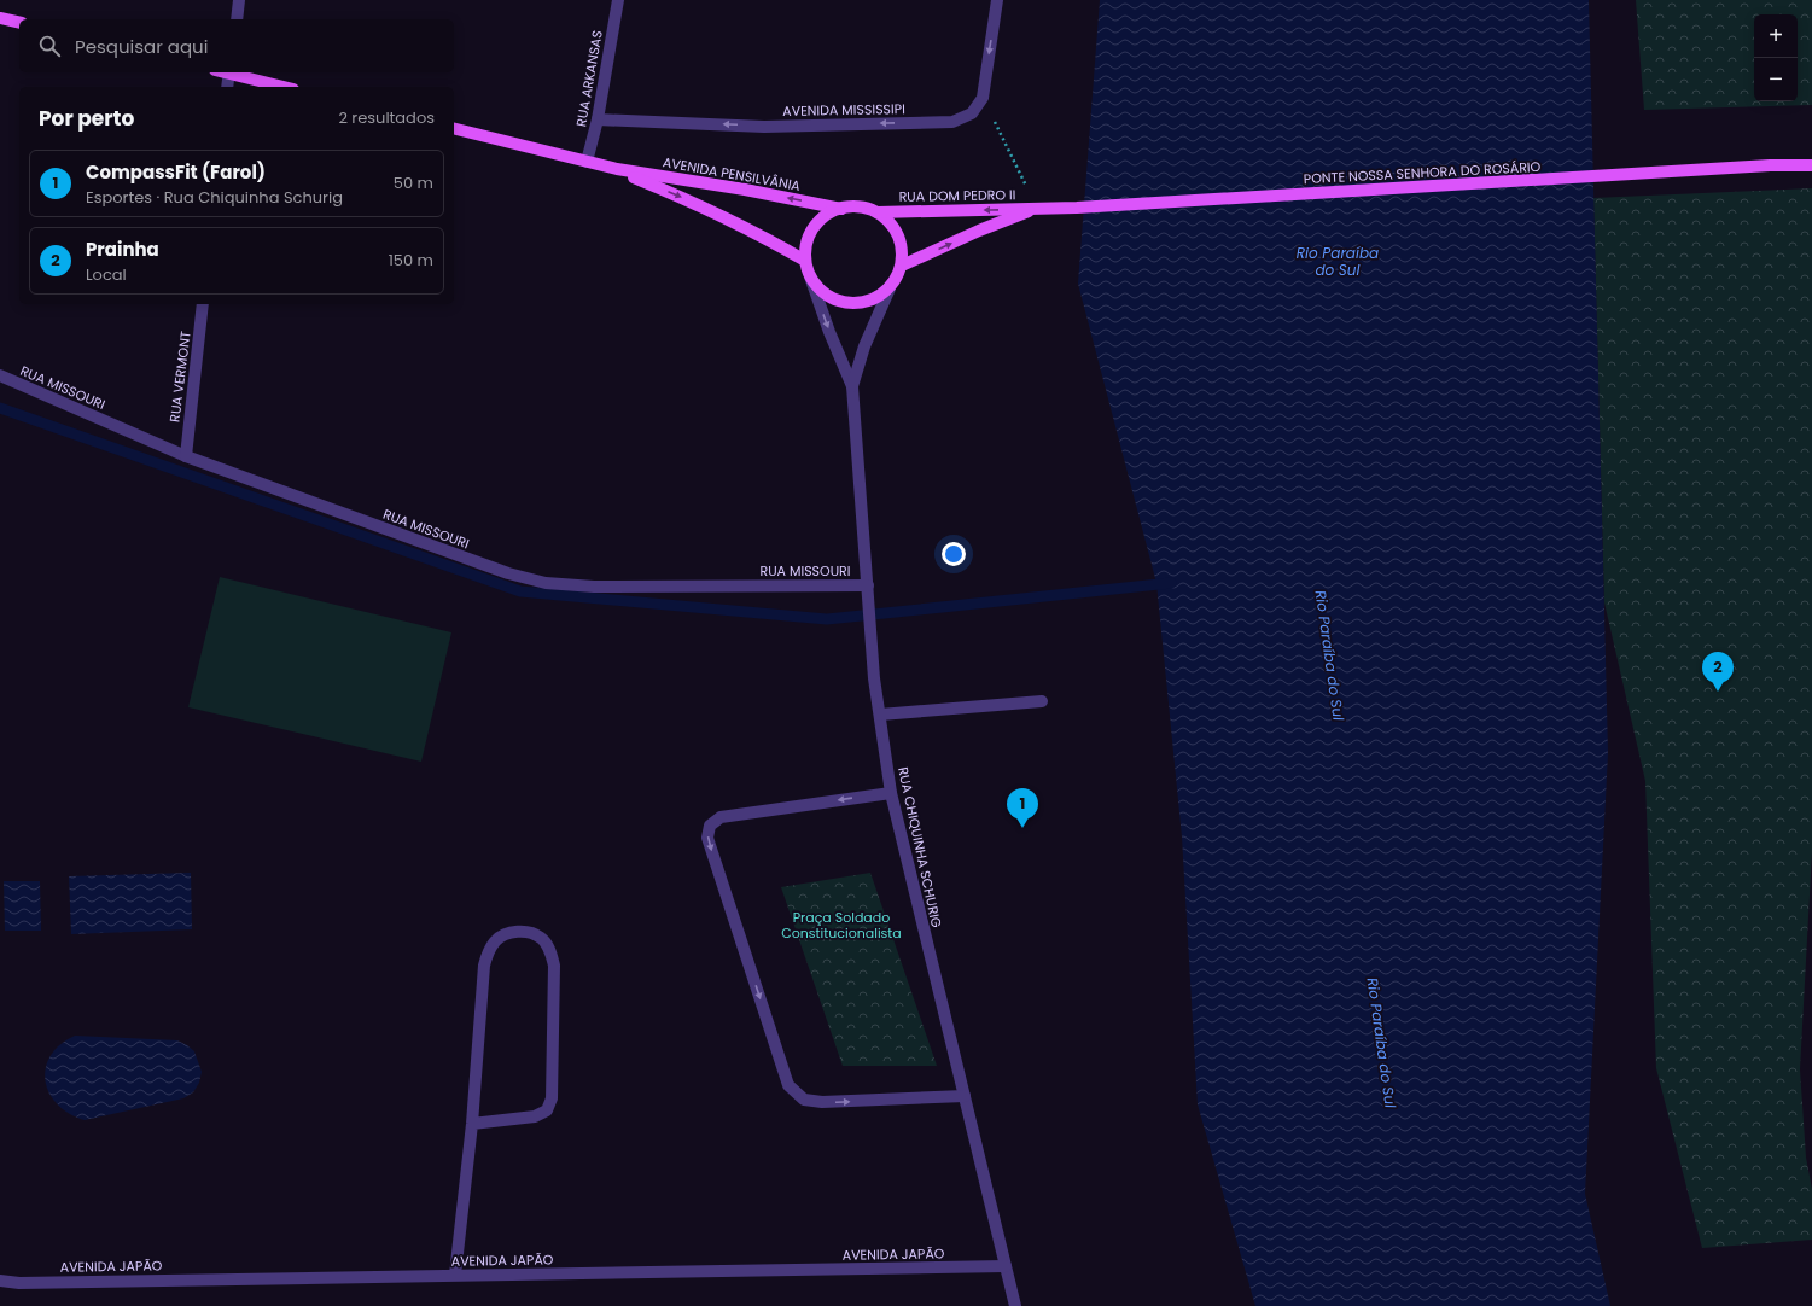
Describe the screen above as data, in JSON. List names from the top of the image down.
{
  "streets": {
    "main road": ["PONTE NOSSA SENHORA DO ROSÁRIO", "AVENIDA PENSILVÂNIA", "RUA DOM PEDRO II"],
    "street": [
      "RUA ARKANSAS",
      "AVENIDA MISSISSIPI",
      "RUA VERMONT",
      "RUA MISSOURI",
      "RUA CHIQUINHA SCHURIG",
      "AVENIDA JAPÃO"
    ]
  },
  "crossings": [
    ["RUA ARKANSAS", "AVENIDA MISSISSIPI"],
    ["RUA ARKANSAS", "AVENIDA PENSILVÂNIA"],
    ["PONTE NOSSA SENHORA DO ROSÁRIO", "RUA DOM PEDRO II"],
    ["AVENIDA PENSILVÂNIA", "RUA DOM PEDRO II"],
    ["AVENIDA PENSILVÂNIA", "RUA CHIQUINHA SCHURIG"],
    ["RUA DOM PEDRO II", "RUA CHIQUINHA SCHURIG"],
    ["RUA VERMONT", "RUA MISSOURI"],
    ["RUA MISSOURI", "RUA CHIQUINHA SCHURIG"],
    ["RUA CHIQUINHA SCHURIG", "AVENIDA JAPÃO"]
  ],
  "one_way": ["AVENIDA MISSISSIPI"],
  "water": ["Rio Paraíba do Sul"],
  "parks": ["Praça Soldado Constitucionalista"],
  "page": {
    "map_buttons": ["+", "−"],
    "search": "Pesquisar aqui",
    "heading": ["Por perto", "2 resultados"],
    "list": [
      {
        "mark": "1",
        "name": "CompassFit (Farol)",
        "note": "Esportes · Rua Chiquinha Schurig",
        "value": "50 m"
      },
      {
        "mark": "2",
        "name": "Prainha",
        "note": "Local",
        "value": "150 m"
      }
    ],
    "pins": ["2", "1"]
  }
}
